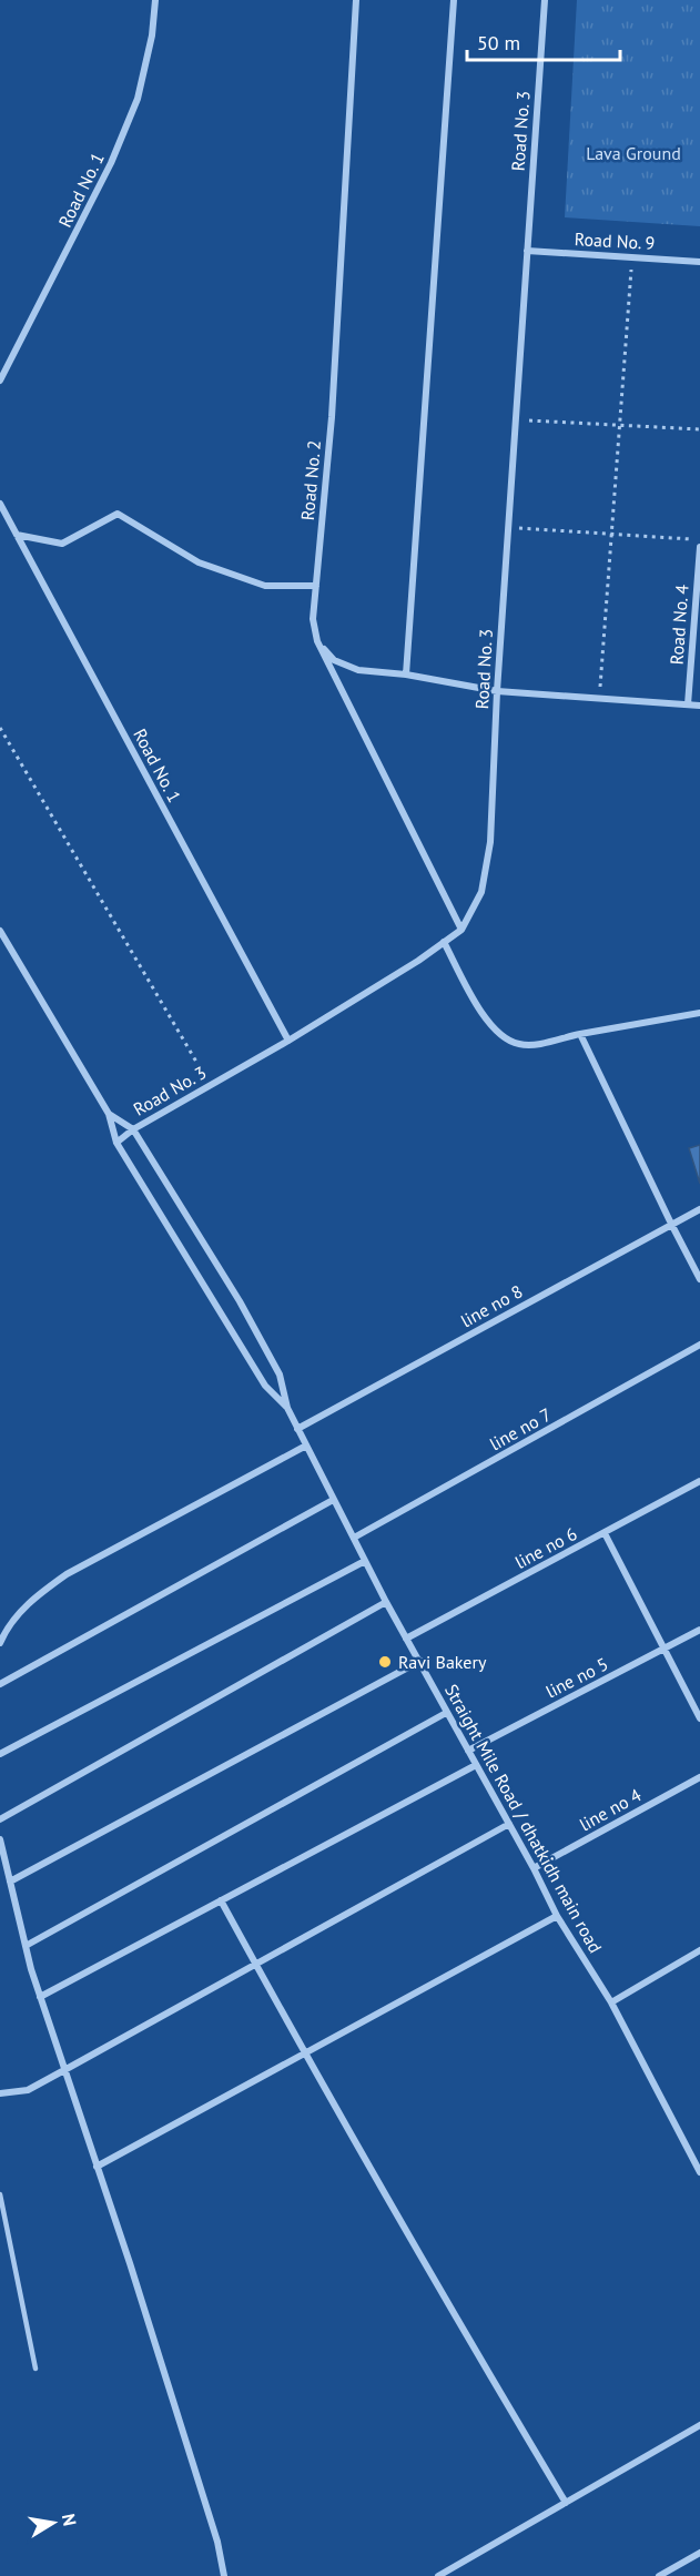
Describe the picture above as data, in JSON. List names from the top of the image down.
{
  "streets": {
    "street": [
      "Road No. 3",
      "Road No. 1",
      "Road No. 9",
      "Road No. 2",
      "Road No. 4",
      "line no 8",
      "line no 7",
      "line no 6",
      "line no 5",
      "line no 4",
      "Straight Mile Road / dhatkidh main road"
    ]
  },
  "crossings": [
    ["Road No. 3", "Road No. 1"],
    ["Road No. 3", "Road No. 9"],
    ["Road No. 3", "Road No. 2"],
    ["Road No. 3", "Straight Mile Road / dhatkidh main road"],
    ["line no 8", "Straight Mile Road / dhatkidh main road"],
    ["line no 7", "Straight Mile Road / dhatkidh main road"],
    ["line no 6", "Straight Mile Road / dhatkidh main road"],
    ["line no 5", "Straight Mile Road / dhatkidh main road"],
    ["line no 4", "Straight Mile Road / dhatkidh main road"]
  ],
  "parks": ["Lava Ground"],
  "places": ["Ravi Bakery"],
  "scale_bar": "50 m",
  "north": "right"
}
